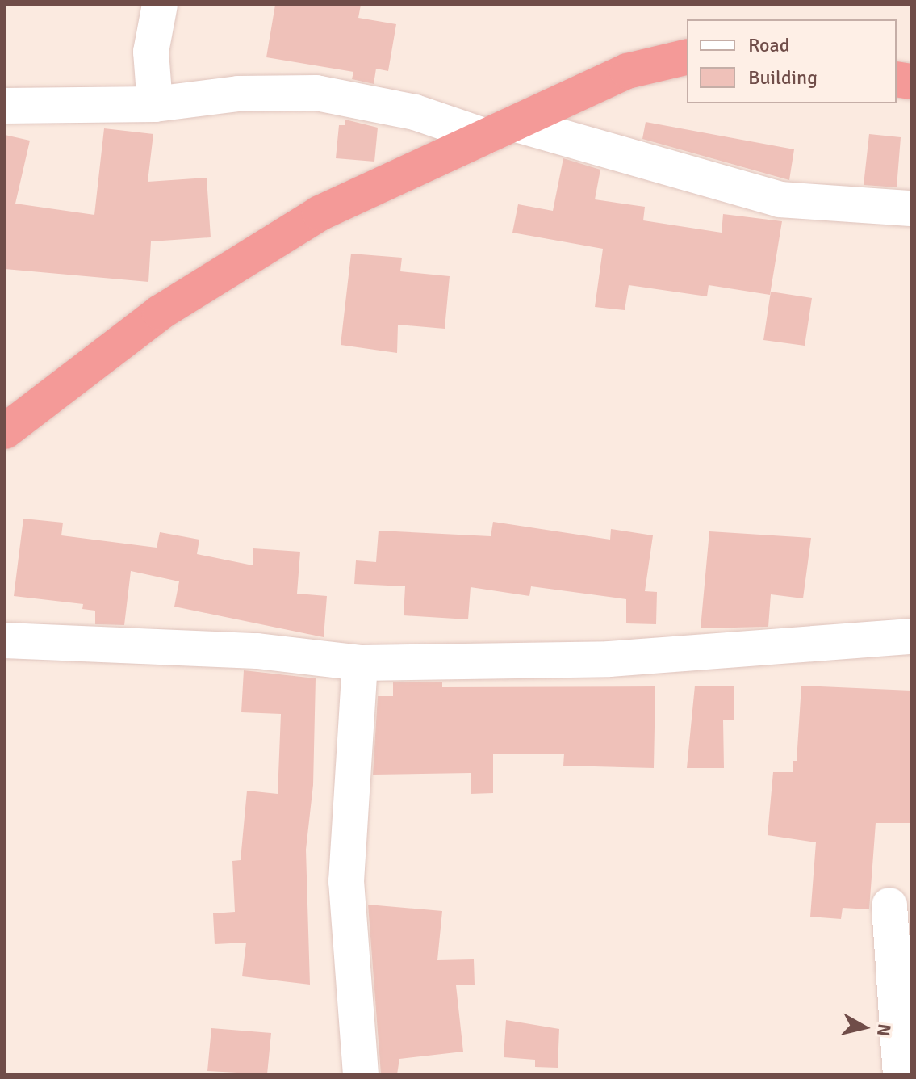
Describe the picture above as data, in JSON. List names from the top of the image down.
{
  "legend": ["Road", "Building"],
  "north": "right"
}
